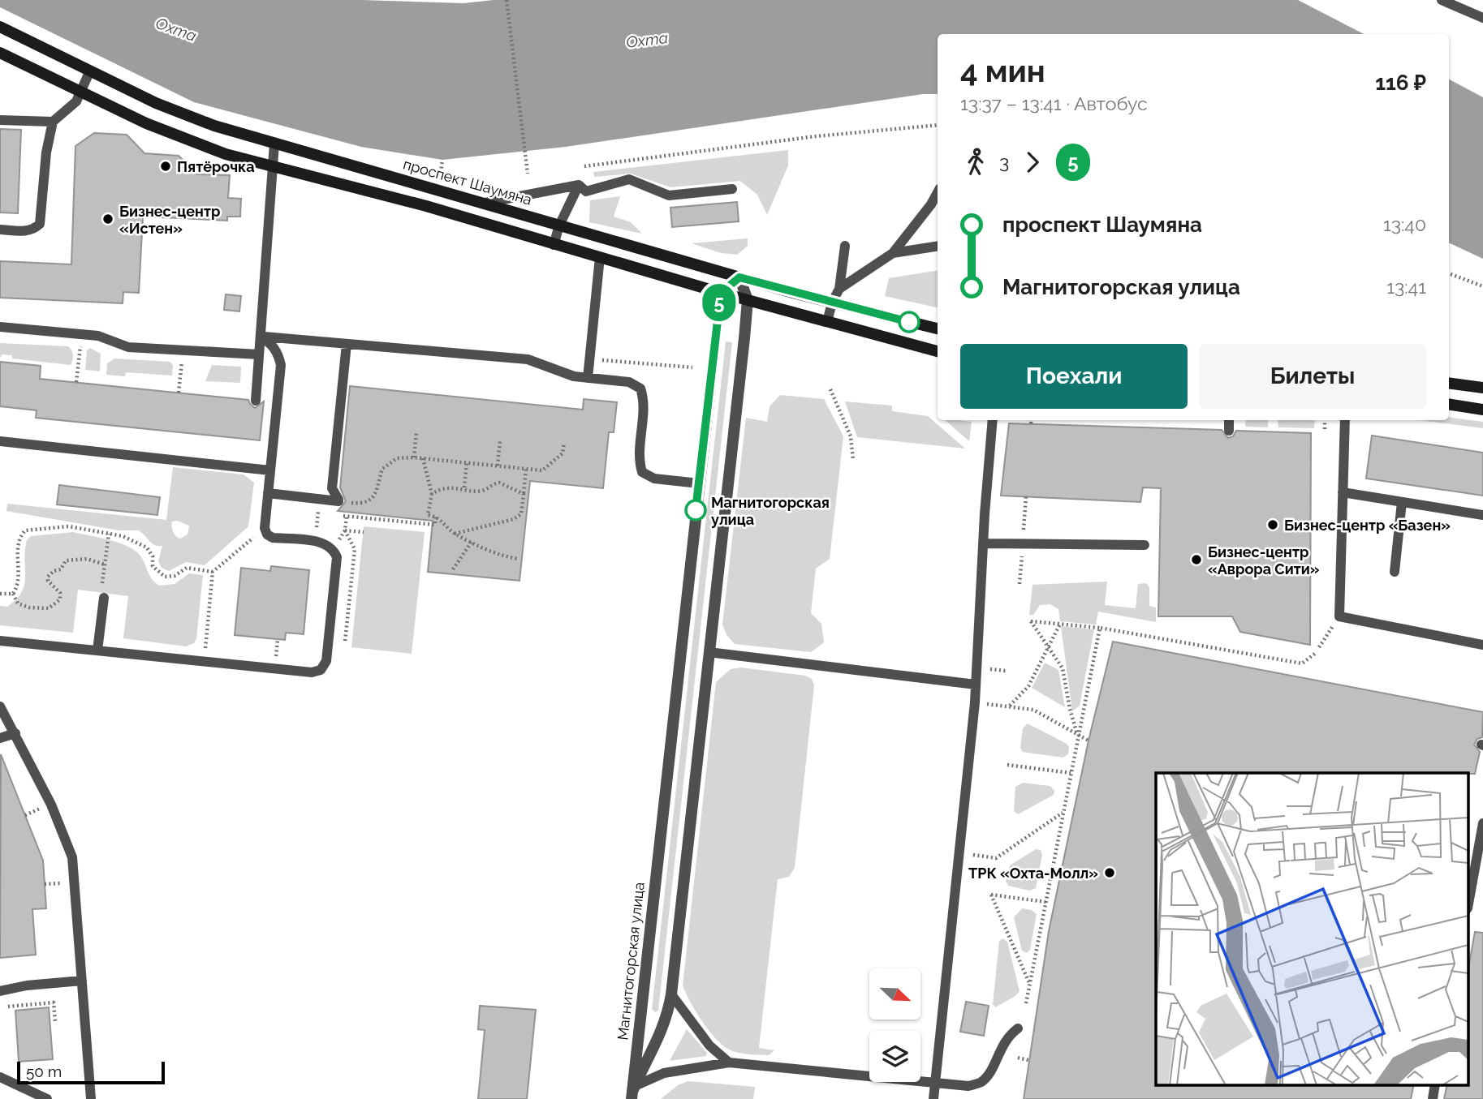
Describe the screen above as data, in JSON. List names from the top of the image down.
{
  "streets": {
    "street": ["проспект Шаумяна", "Магнитогорская улица"]
  },
  "water": ["Охта"],
  "places": [
    "Пятёрочка",
    "Бизнес-центр «Истен»",
    "Магнитогорская улица",
    "Бизнес-центр «Базен»",
    "Бизнес-центр «Аврора Сити»",
    "ТРК «Охта-Молл»"
  ],
  "lines": ["bus line 5"],
  "scale_bar": "50 m",
  "north": "bottom right",
  "page": {
    "on_map": "5",
    "heading": ["4 мин", "13:37 – 13:41 · Автобус", "116 ₽"],
    "legs": ["3", "5"],
    "list": [
      {
        "name": "проспект Шаумяна",
        "value": "13:40"
      },
      {
        "name": "Магнитогорская улица",
        "value": "13:41"
      }
    ],
    "buttons": ["Поехали", "Билеты"],
    "scale": "50 m"
  }
}
